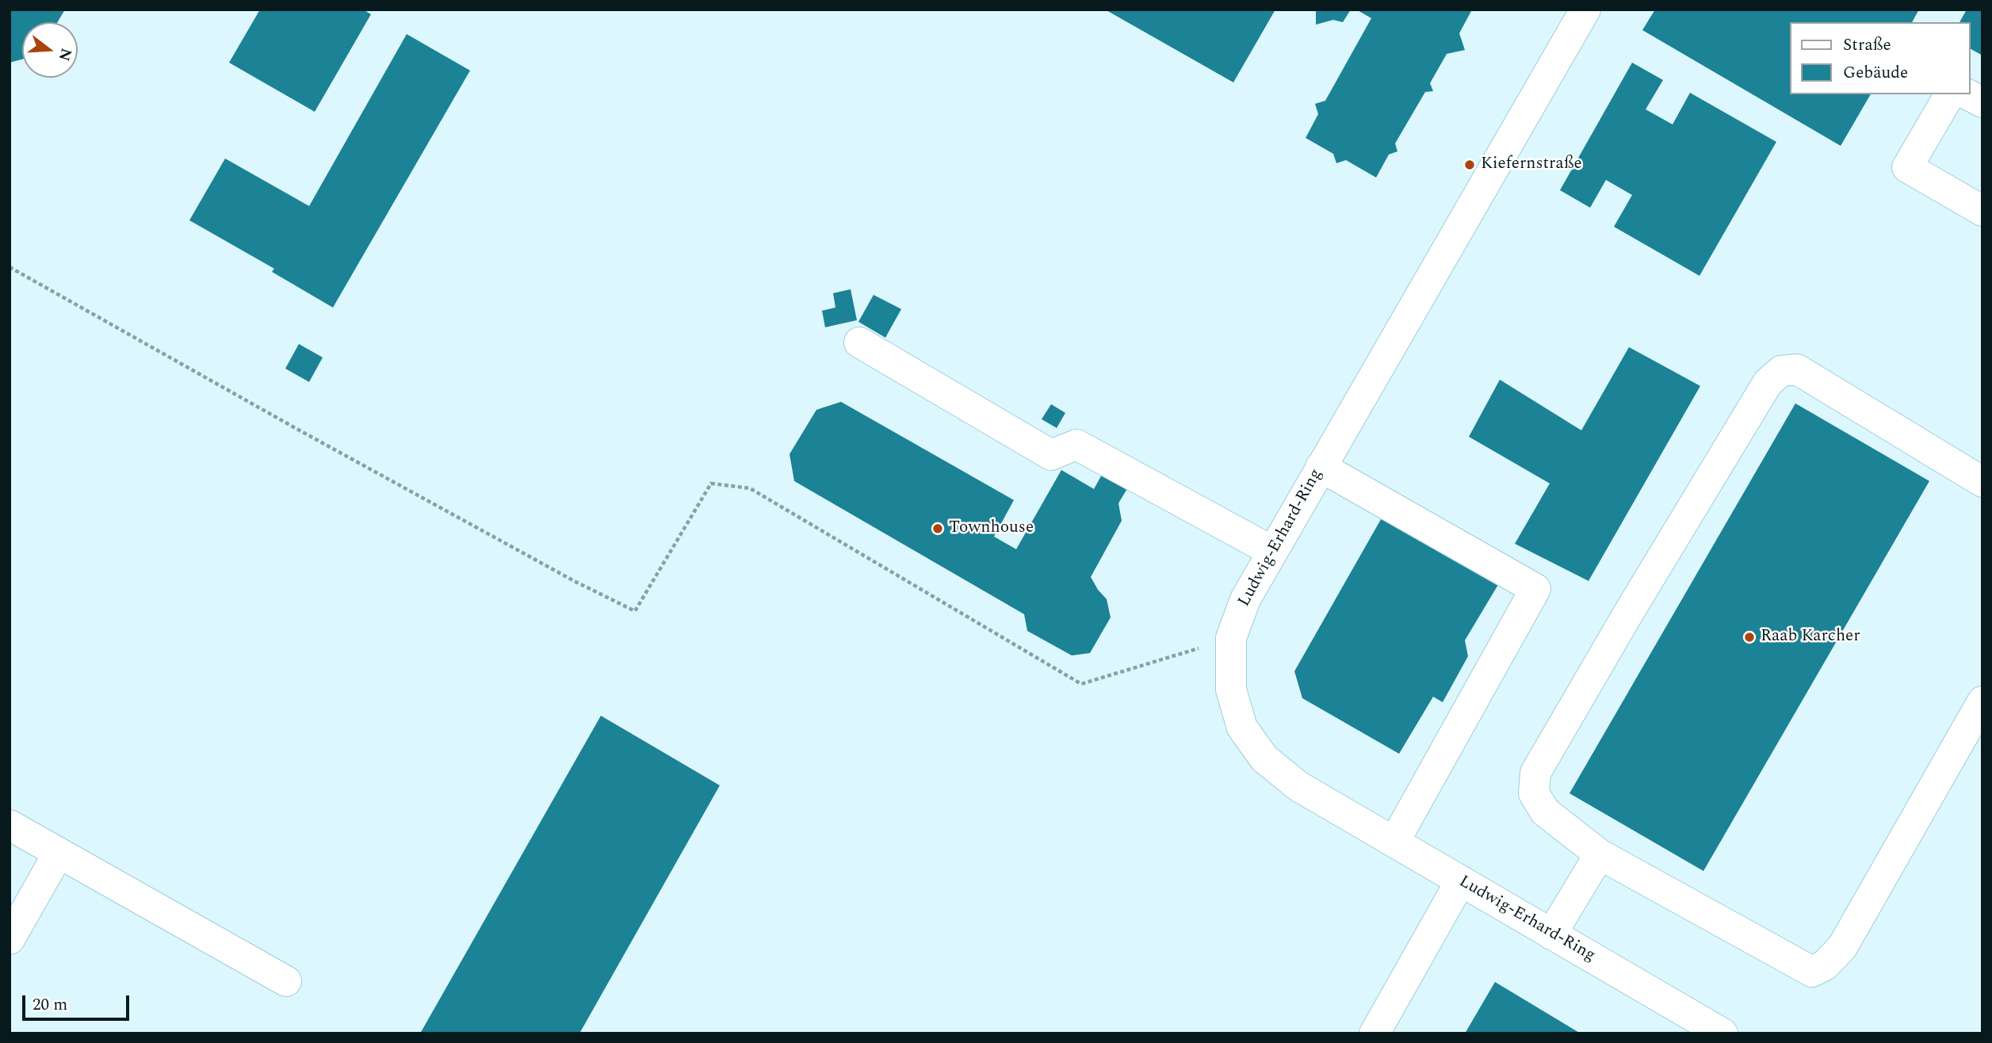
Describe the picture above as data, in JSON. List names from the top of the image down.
{
  "streets": {
    "street": ["Ludwig-Erhard-Ring"]
  },
  "places": ["Kiefernstraße", "Townhouse", "Raab Karcher"],
  "legend": ["Straße", "Gebäude"],
  "scale_bar": "20 m",
  "north": "right"
}
